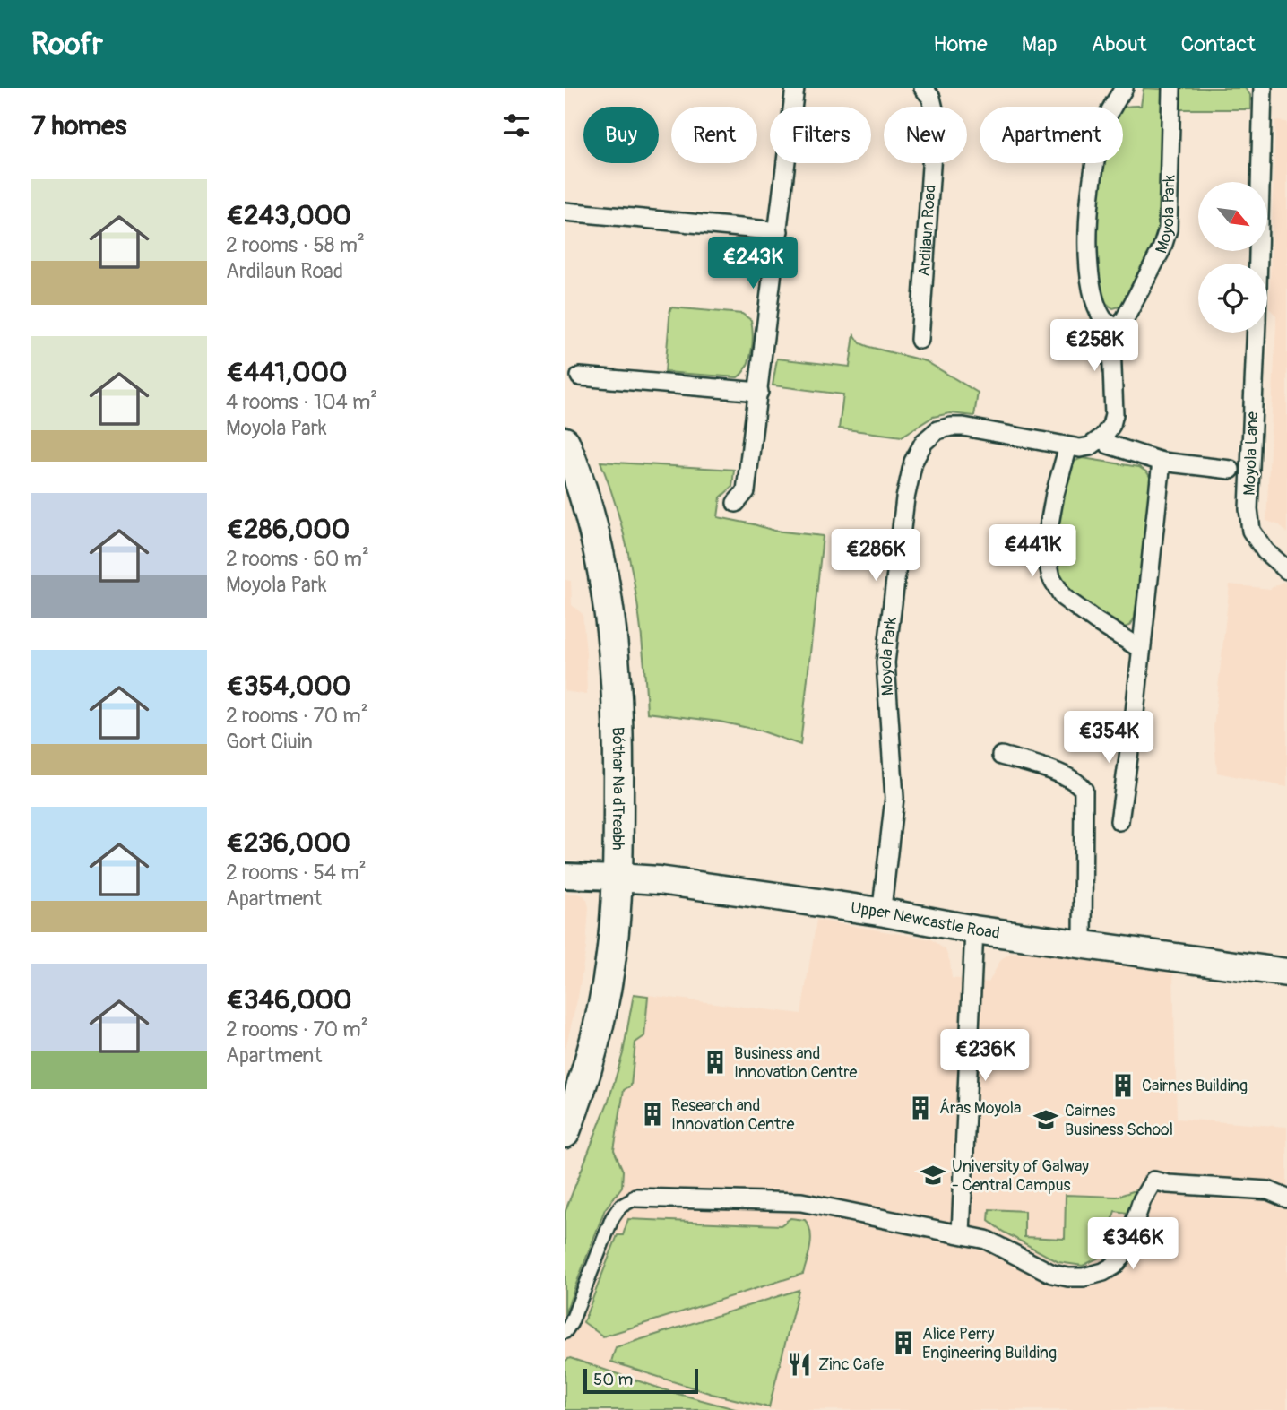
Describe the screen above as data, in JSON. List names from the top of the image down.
{
  "streets": {
    "highway": ["Bóthar Na dTreabh"],
    "main road": ["Upper Newcastle Road"],
    "street": ["Moyola Park", "Ardilaun Road", "Moyola Lane"]
  },
  "crossings": [
    ["Moyola Park", "Upper Newcastle Road"],
    ["Bóthar Na dTreabh", "Upper Newcastle Road"]
  ],
  "places": {
    "building": [
      "Business and Innovation Centre",
      "Cairnes Building",
      "Áras Moyola",
      "Research and Innovation Centre",
      "Alice Perry Engineering Building"
    ],
    "school or university": ["Cairnes Business School", "University of Galway - Central Campus"],
    "restaurant": ["Zinc Cafe"]
  },
  "scale_bar": "50 m",
  "north": "bottom right",
  "page": {
    "header": "Roofr",
    "nav": [
      "Home",
      "Map",
      "About",
      "Contact"
    ],
    "heading": "7 homes",
    "chip": [
      "Buy",
      "Rent",
      "Filters",
      "New",
      "Apartment"
    ],
    "list": [
      {
        "name": "€243,000",
        "note": "2 rooms · 58 m² · Ardilaun Road"
      },
      {
        "name": "€441,000",
        "note": "4 rooms · 104 m² · Moyola Park"
      },
      {
        "name": "€286,000",
        "note": "2 rooms · 60 m² · Moyola Park"
      },
      {
        "name": "€354,000",
        "note": "2 rooms · 70 m² · Gort Ciuin"
      },
      {
        "name": "€236,000",
        "note": "2 rooms · 54 m² · Apartment"
      },
      {
        "name": "€346,000",
        "note": "2 rooms · 70 m² · Apartment"
      }
    ],
    "price": [
      "€243K",
      "€258K",
      "€441K",
      "€286K",
      "€354K",
      "€236K",
      "€346K"
    ],
    "scale": "50 m"
  }
}
